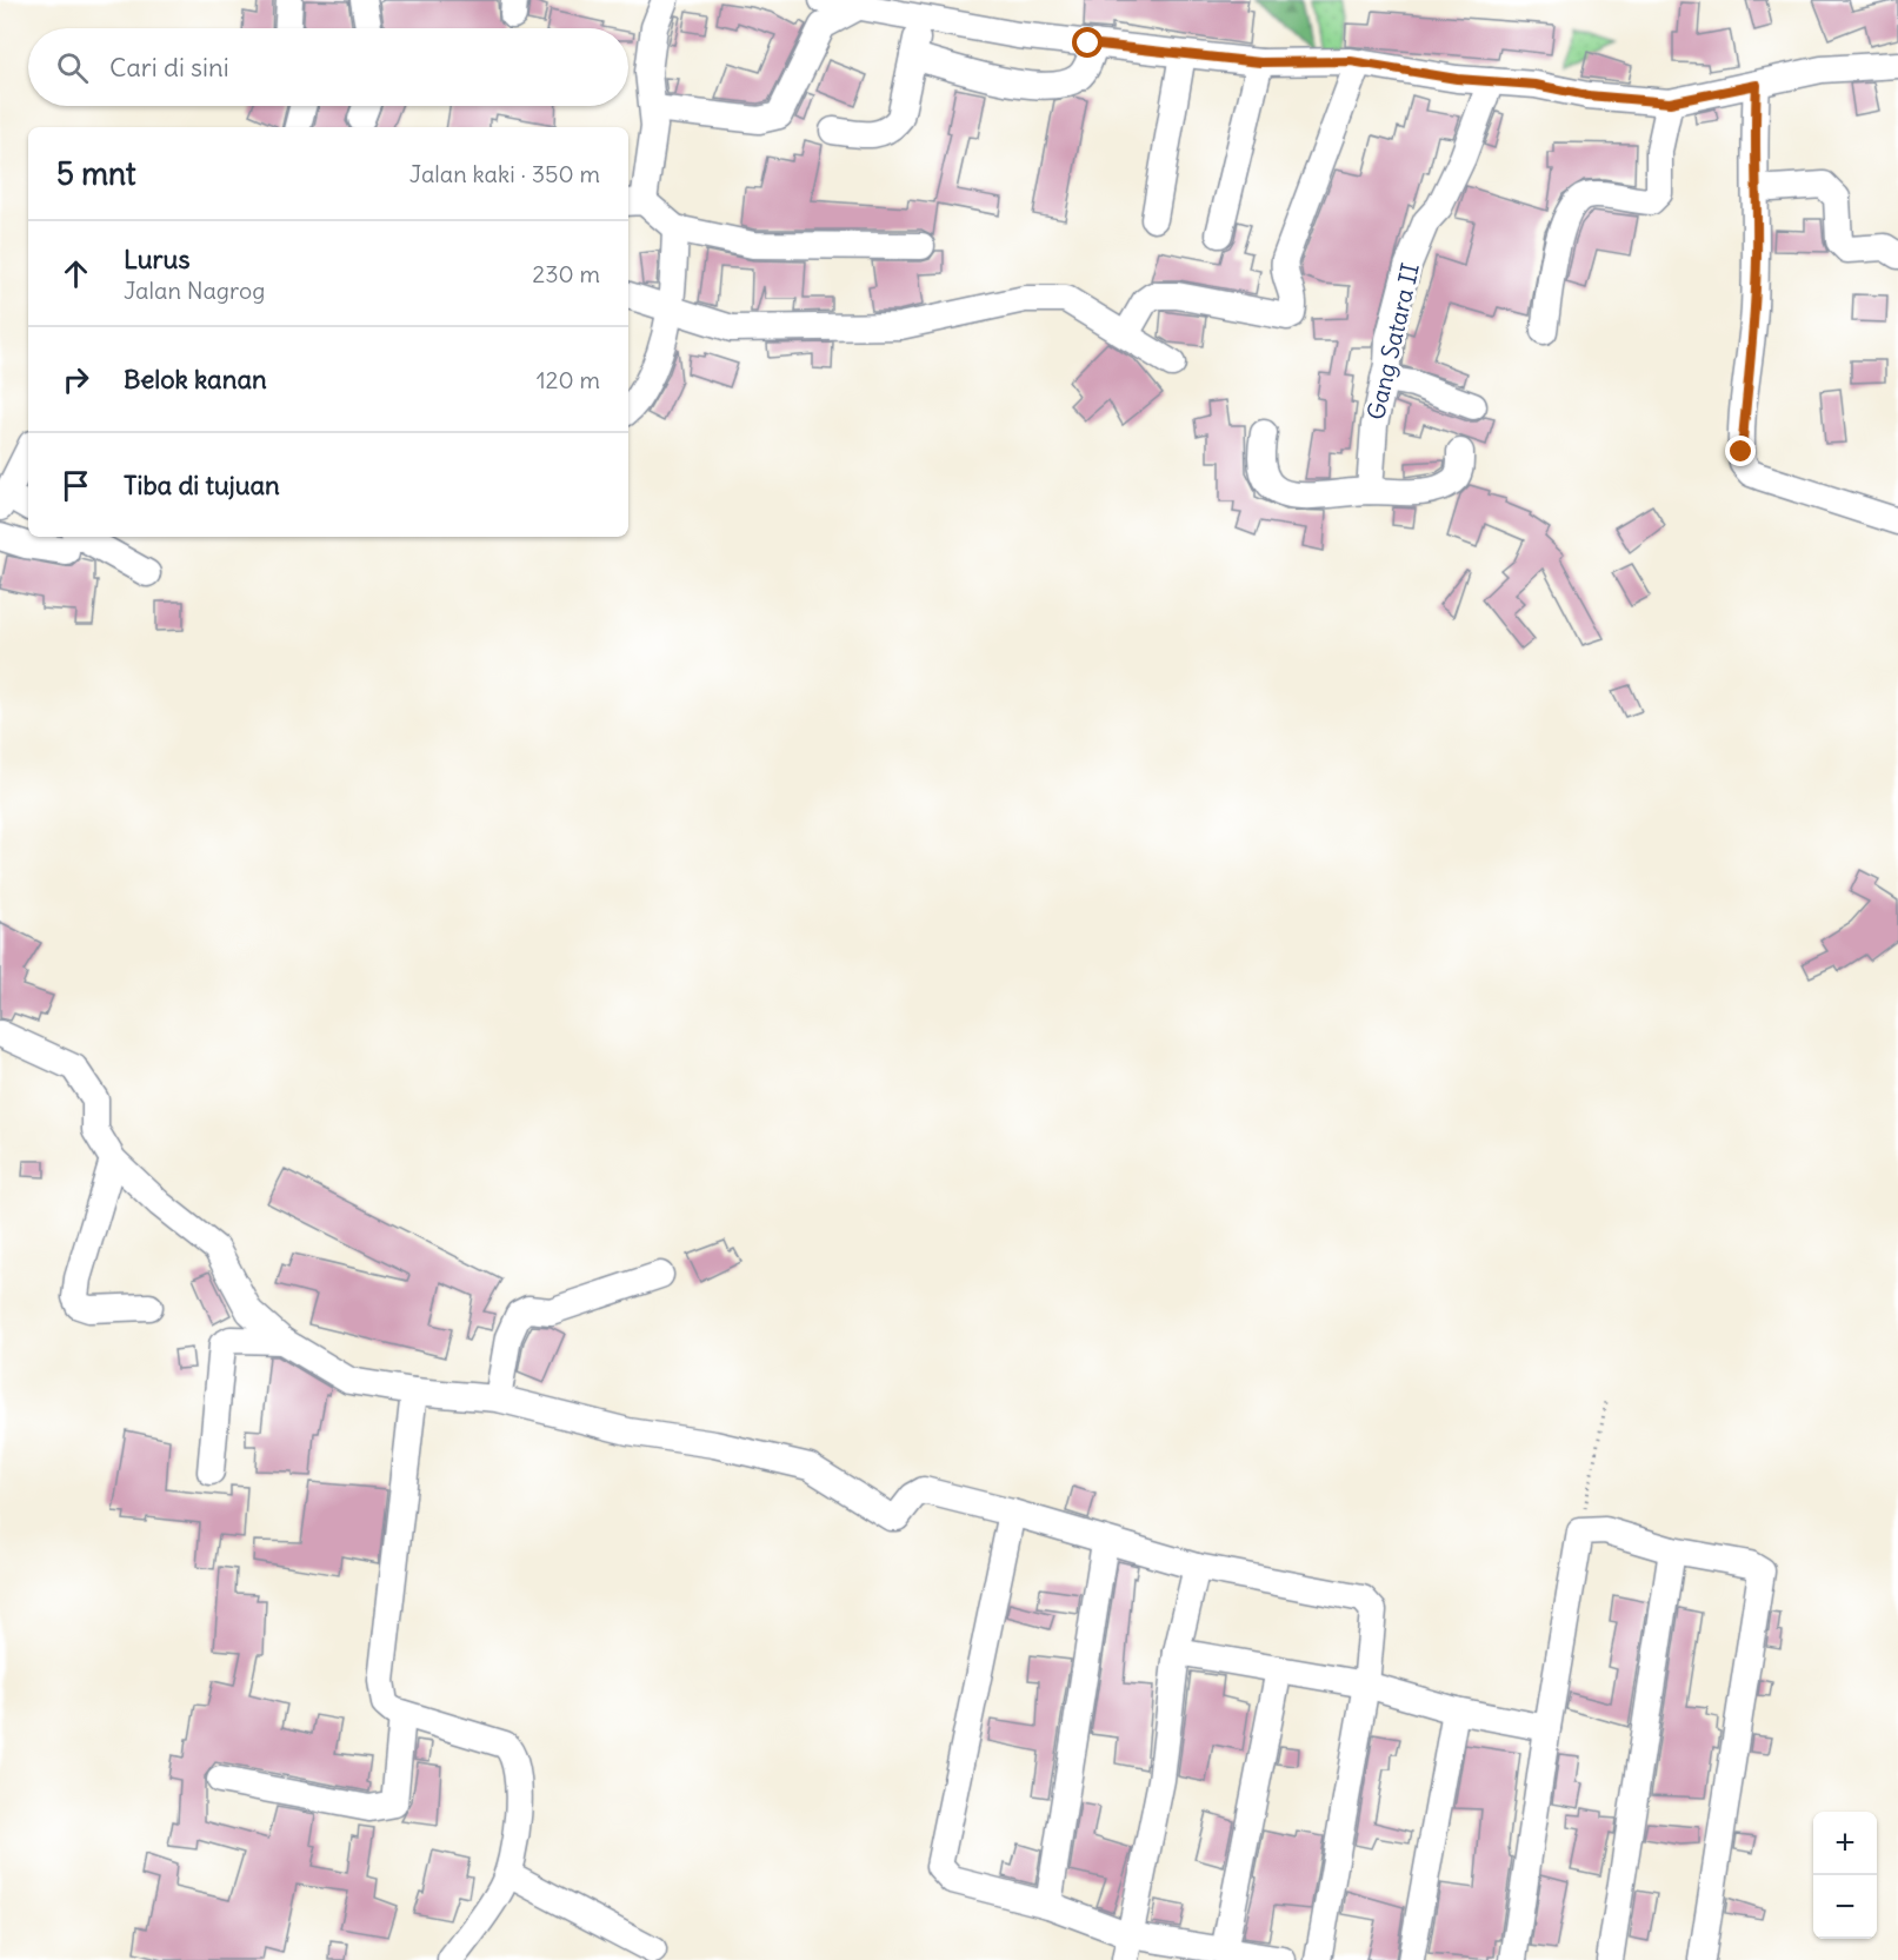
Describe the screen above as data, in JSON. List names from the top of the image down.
{
  "streets": {
    "street": ["Gang Satara II"]
  },
  "page": {
    "search": "Cari di sini",
    "heading": ["5 mnt", "Jalan kaki · 350 m"],
    "list": [
      ["Lurus", "Jalan Nagrog", "230 m"],
      ["Belok kanan", "120 m"],
      "Tiba di tujuan"
    ],
    "map_buttons": ["+", "−"]
  }
}
